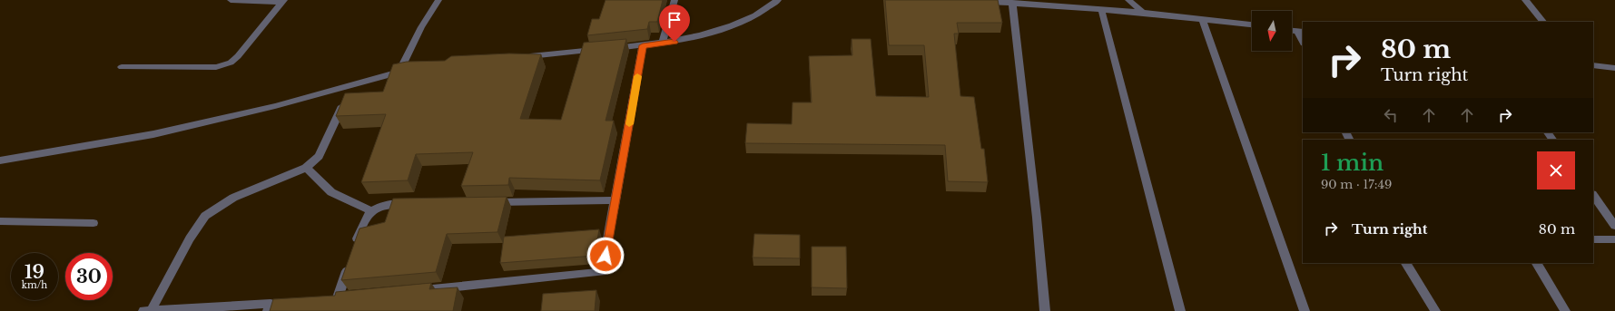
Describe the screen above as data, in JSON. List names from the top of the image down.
{
  "north": "bottom",
  "page": {
    "turn": ["80 m", "Turn right"],
    "heading": ["1 min", "90 m · 17:49"],
    "list": [
      {
        "name": "Turn right",
        "value": "80 m"
      }
    ],
    "speed": "19 km/h",
    "limit": "30"
  }
}
